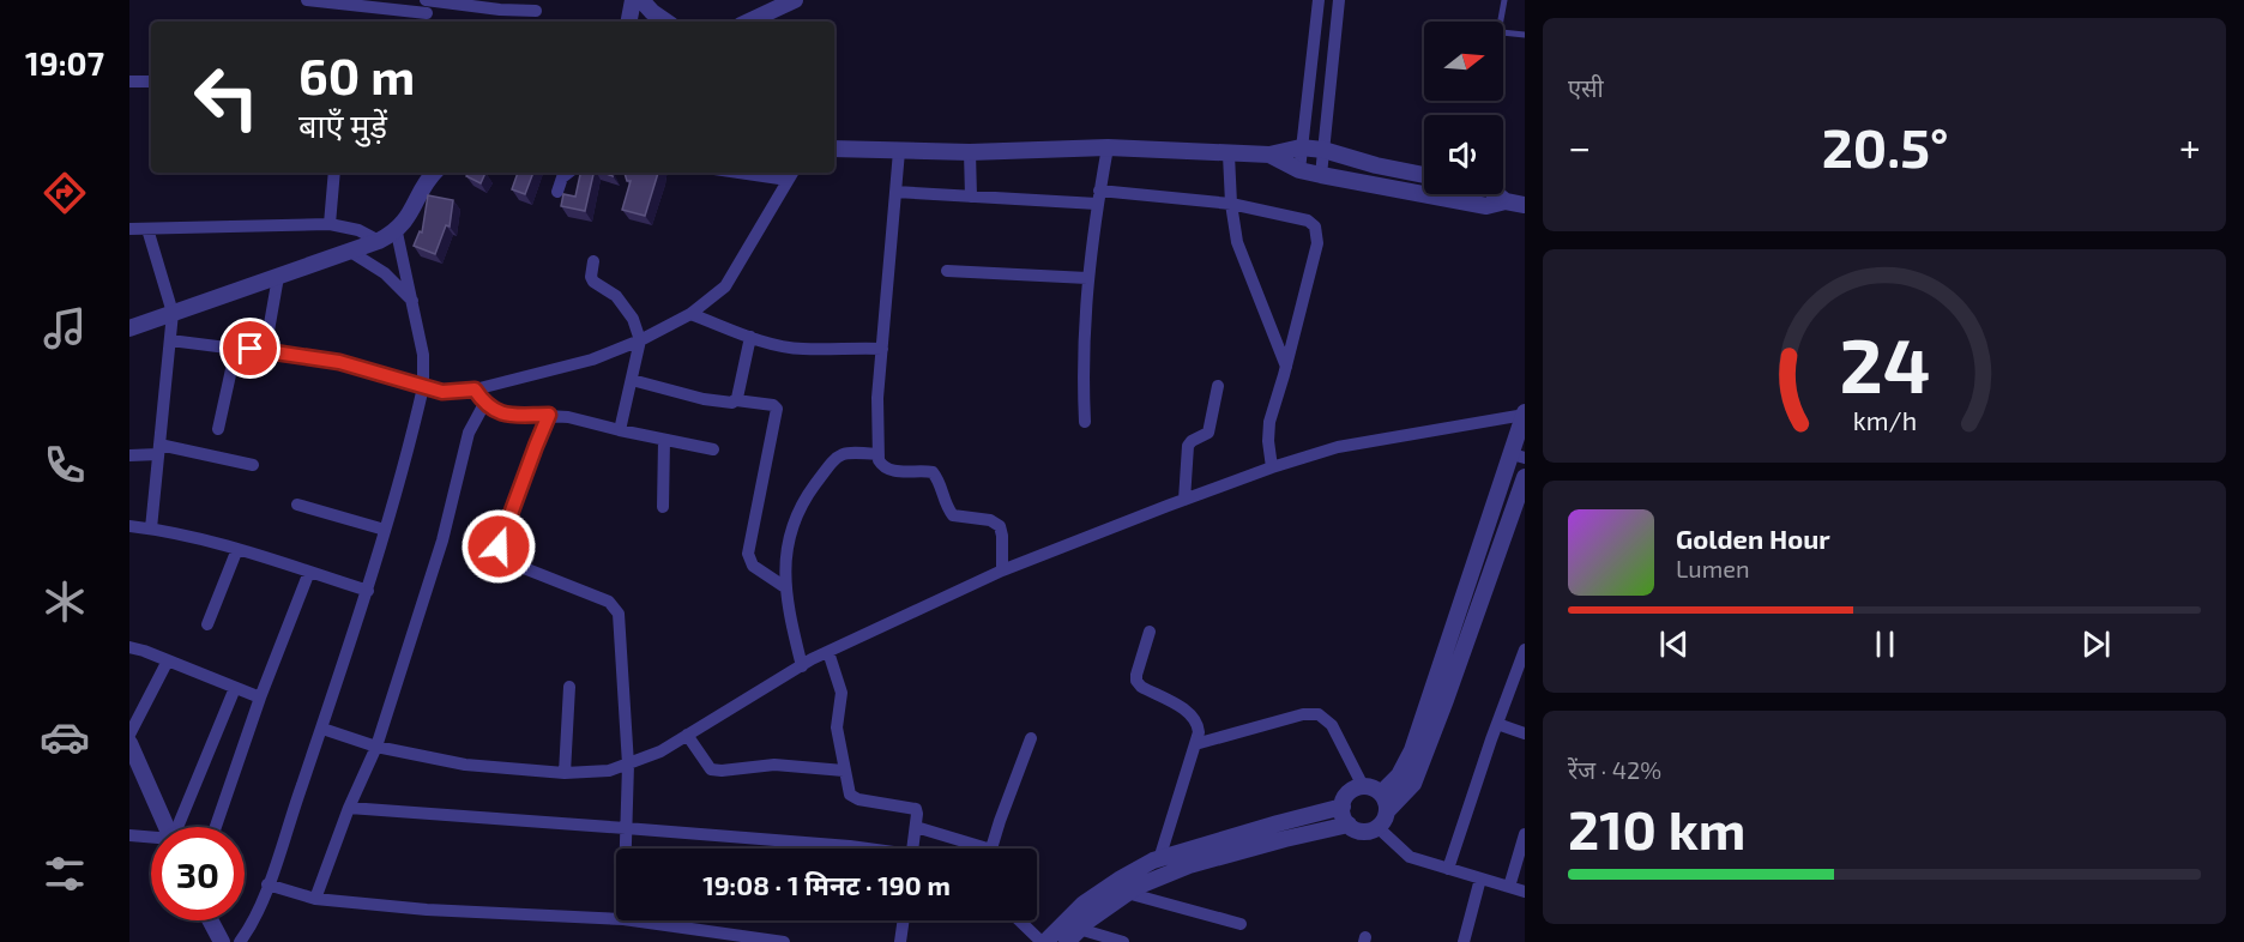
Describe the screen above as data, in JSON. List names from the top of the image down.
{
  "north": "right",
  "page": {
    "tabs": "19:07",
    "tile": [
      "एसी",
      ["रेंज · 42%", "210 km"]
    ],
    "turn": ["60 m", "बाएँ मुड़ें"],
    "heat": ["−", "20.5°", "+"],
    "song": ["Golden Hour", "Lumen"],
    "limit": "30",
    "trip": "19:08 · 1 मिनट · 190 m",
    "gauge": ["24", "km/h"]
  }
}
